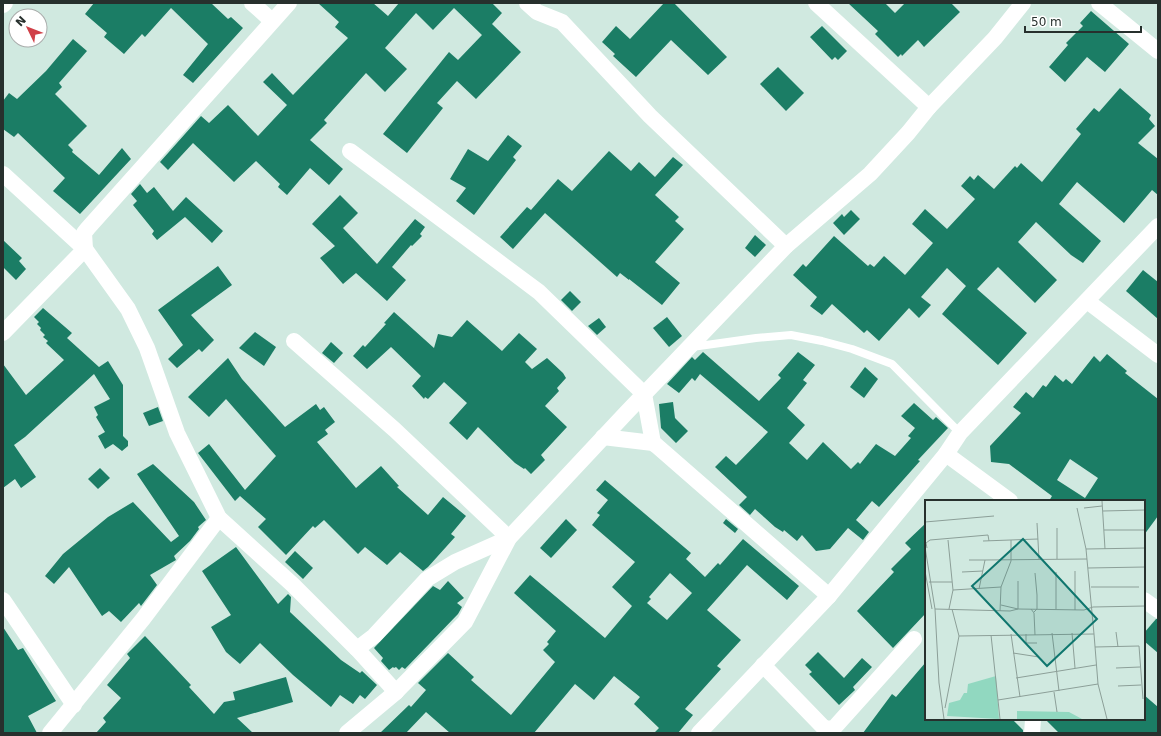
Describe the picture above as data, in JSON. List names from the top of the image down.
{
  "scale_bar": "50 m",
  "north": "top left"
}
